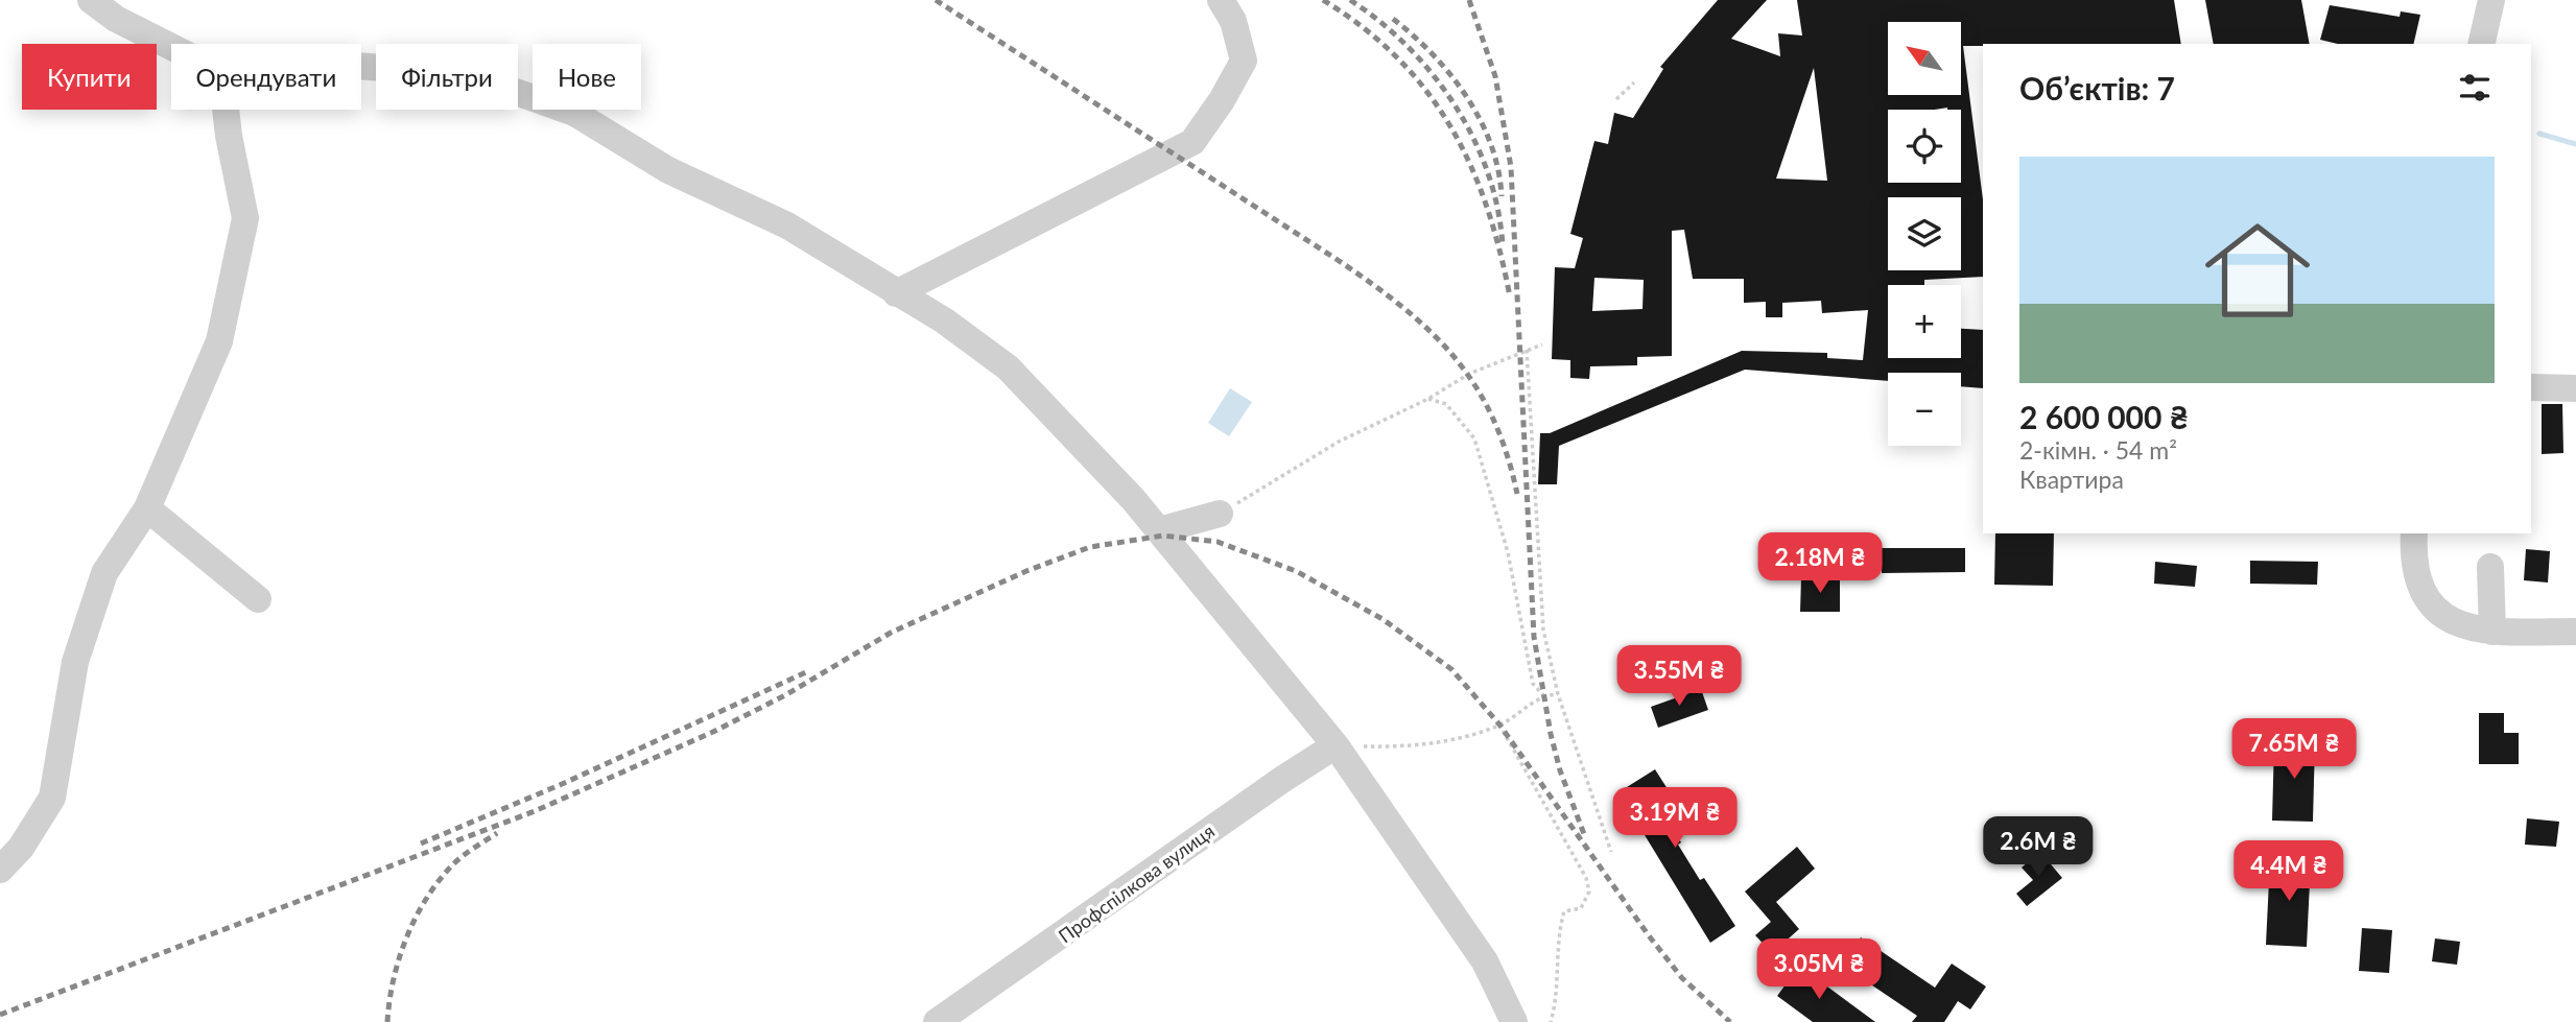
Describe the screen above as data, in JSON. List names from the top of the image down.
{
  "streets": {
    "street": ["Профспілкова вулиця"]
  },
  "north": "top left",
  "page": {
    "map_buttons": ["+", "−"],
    "chip": [
      "Купити",
      "Орендувати",
      "Фільтри",
      "Нове"
    ],
    "heading": "Об’єктів: 7",
    "list": [
      {
        "name": "2 600 000 ₴",
        "note": "2-кімн. · 54 m² · Квартира"
      }
    ],
    "price": [
      "2.18M ₴",
      "3.55M ₴",
      "7.65M ₴",
      "3.19M ₴",
      "2.6M ₴",
      "4.4M ₴",
      "3.05M ₴"
    ]
  }
}
